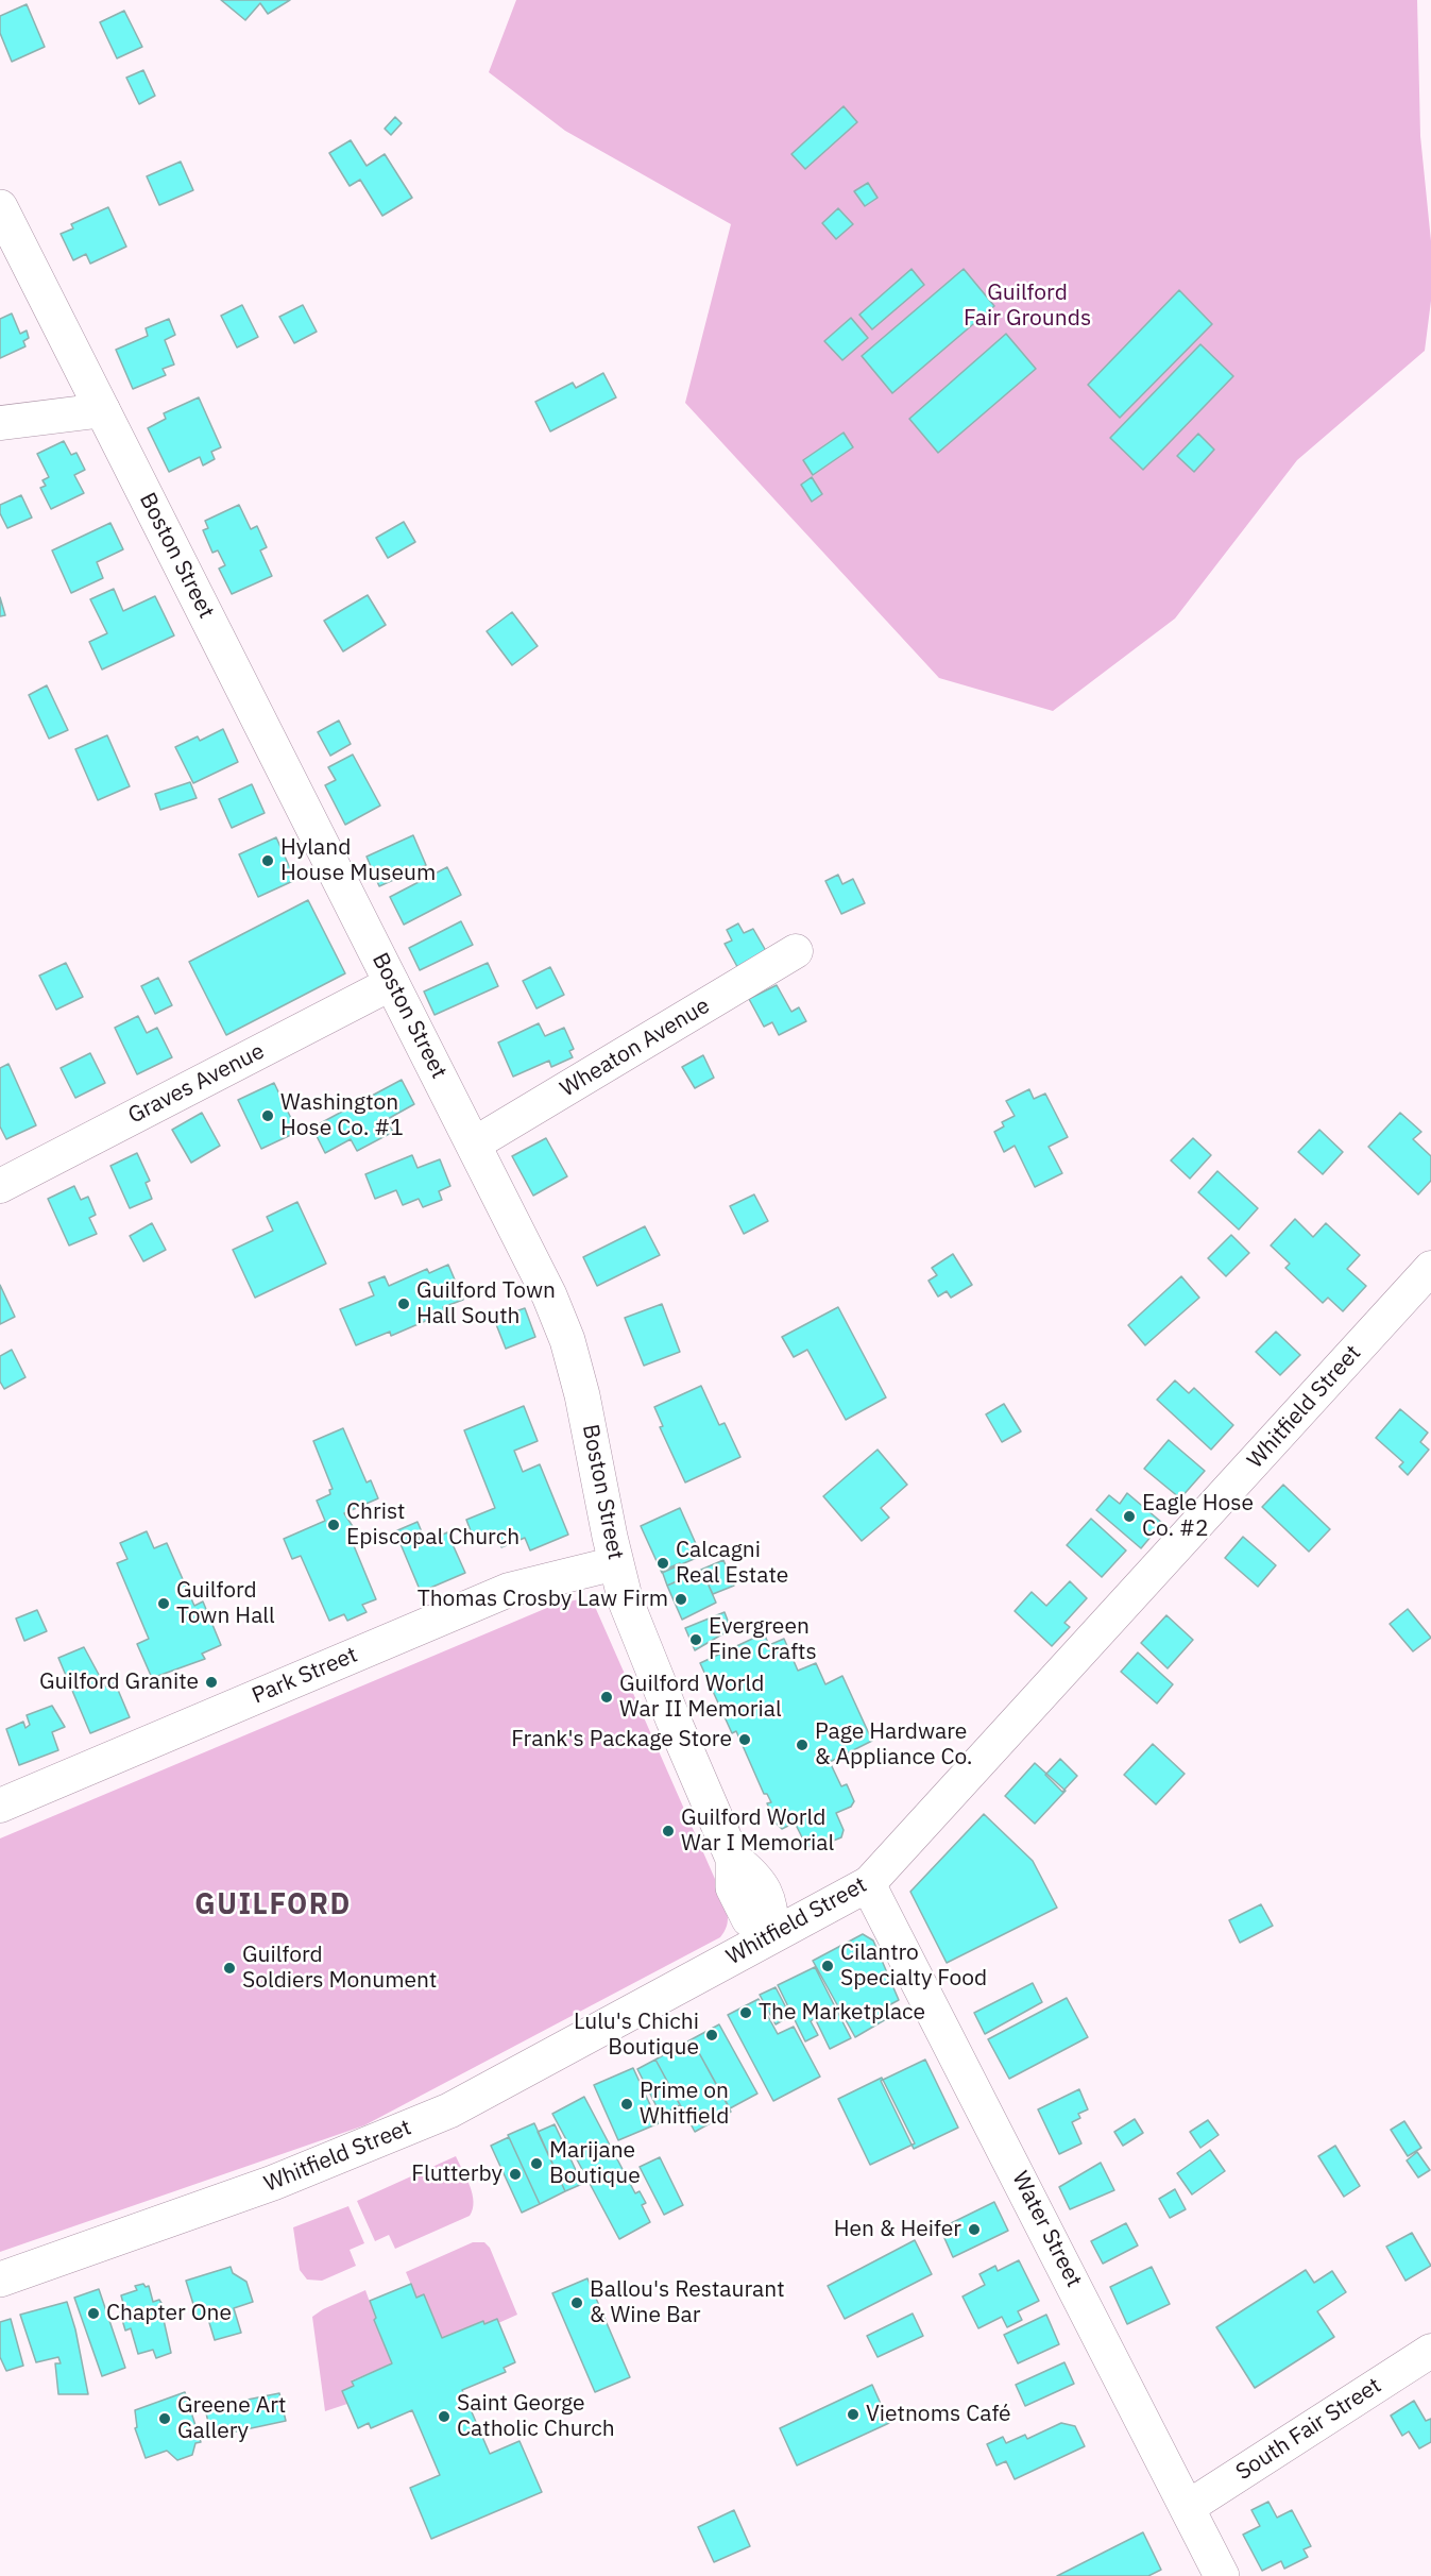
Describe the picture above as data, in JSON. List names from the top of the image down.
{
  "streets": {
    "main road": ["Boston Street", "Whitfield Street", "Water Street"],
    "street": [
      "Wheaton Avenue",
      "Graves Avenue",
      "Park Street",
      "South Fair Street"
    ]
  },
  "crossings": [
    ["Boston Street", "Wheaton Avenue"],
    ["Boston Street", "Graves Avenue"],
    ["Boston Street", "Whitfield Street"],
    ["Boston Street", "Park Street"],
    ["Whitfield Street", "Water Street"],
    ["Water Street", "South Fair Street"]
  ],
  "districts": ["GUILFORD"],
  "parks": ["Guilford Fair Grounds"],
  "places": [
    "Hyland House Museum",
    "Washington Hose Co. #1",
    "Guilford Town Hall South",
    "Eagle Hose Co. #2",
    "Christ Episcopal Church",
    "Calcagni Real Estate",
    "Thomas Crosby Law Firm",
    "Guilford Town Hall",
    "Evergreen Fine Crafts",
    "Guilford Granite",
    "Guilford World War II Memorial",
    "Frank's Package Store",
    "Page Hardware & Appliance Co.",
    "Guilford World War I Memorial",
    "Cilantro Specialty Food",
    "Guilford Soldiers Monument",
    "The Marketplace",
    "Lulu's Chichi Boutique",
    "Prime on Whitfield",
    "Marijane Boutique",
    "Flutterby",
    "Hen & Heifer",
    "Ballou's Restaurant & Wine Bar",
    "Chapter One",
    "Vietnoms Café",
    "Saint George Catholic Church",
    "Greene Art Gallery"
  ]
}
